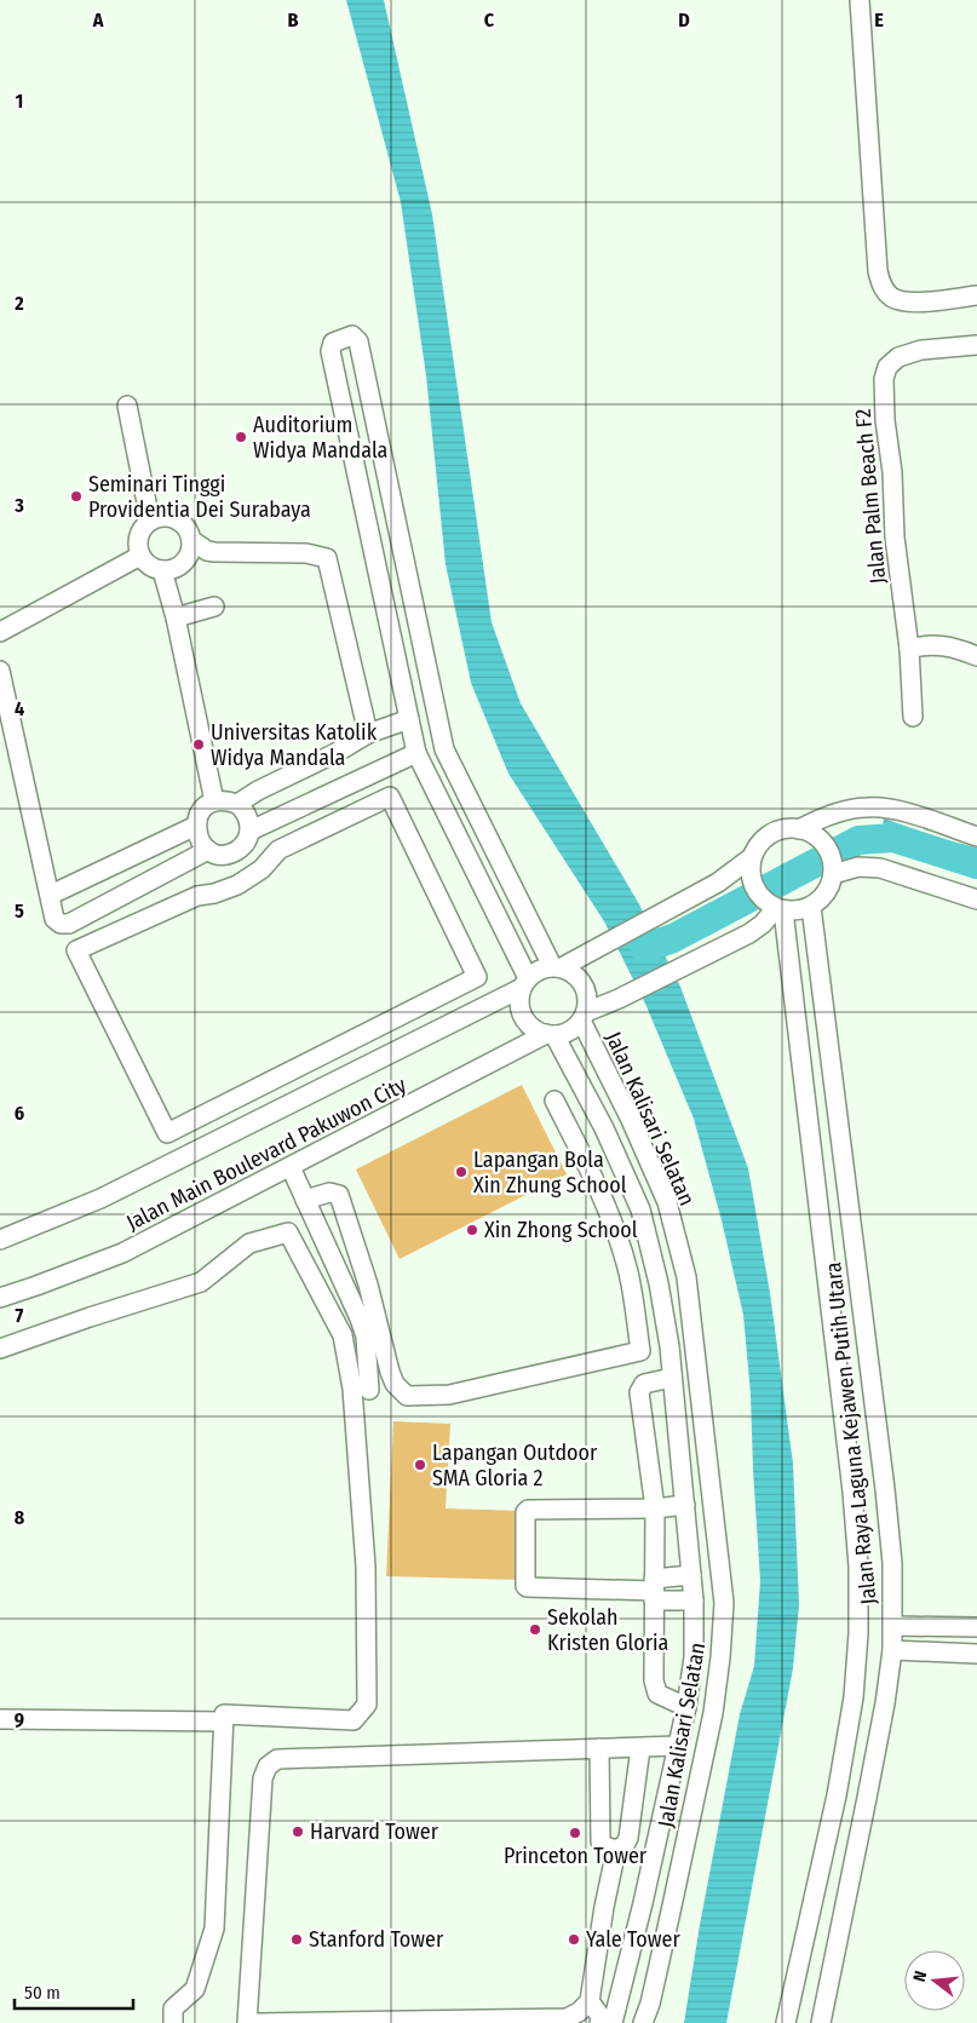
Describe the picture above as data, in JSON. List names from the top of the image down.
{
  "streets": {
    "street": [
      "Jalan Palm Beach F2",
      "Jalan Kalisari Selatan",
      "Jalan Main Boulevard Pakuwon City",
      "Jalan Raya Laguna Kejawen Putih Utara"
    ]
  },
  "crossings": [
    ["Jalan Kalisari Selatan", "Jalan Main Boulevard Pakuwon City"]
  ],
  "places": [
    "Auditorium Widya Mandala",
    "Seminari Tinggi Providentia Dei Surabaya",
    "Universitas Katolik Widya Mandala",
    "Lapangan Bola Xin Zhung School",
    "Xin Zhong School",
    "Lapangan Outdoor SMA Gloria 2",
    "Sekolah Kristen Gloria",
    "Harvard Tower",
    "Princeton Tower",
    "Stanford Tower",
    "Yale Tower"
  ],
  "scale_bar": "50 m",
  "north": "left",
  "grid": {
    "columns": [
      "A",
      "B",
      "C",
      "D",
      "E"
    ],
    "rows": [
      "1",
      "2",
      "3",
      "4",
      "5",
      "6",
      "7",
      "8",
      "9"
    ]
  }
}
